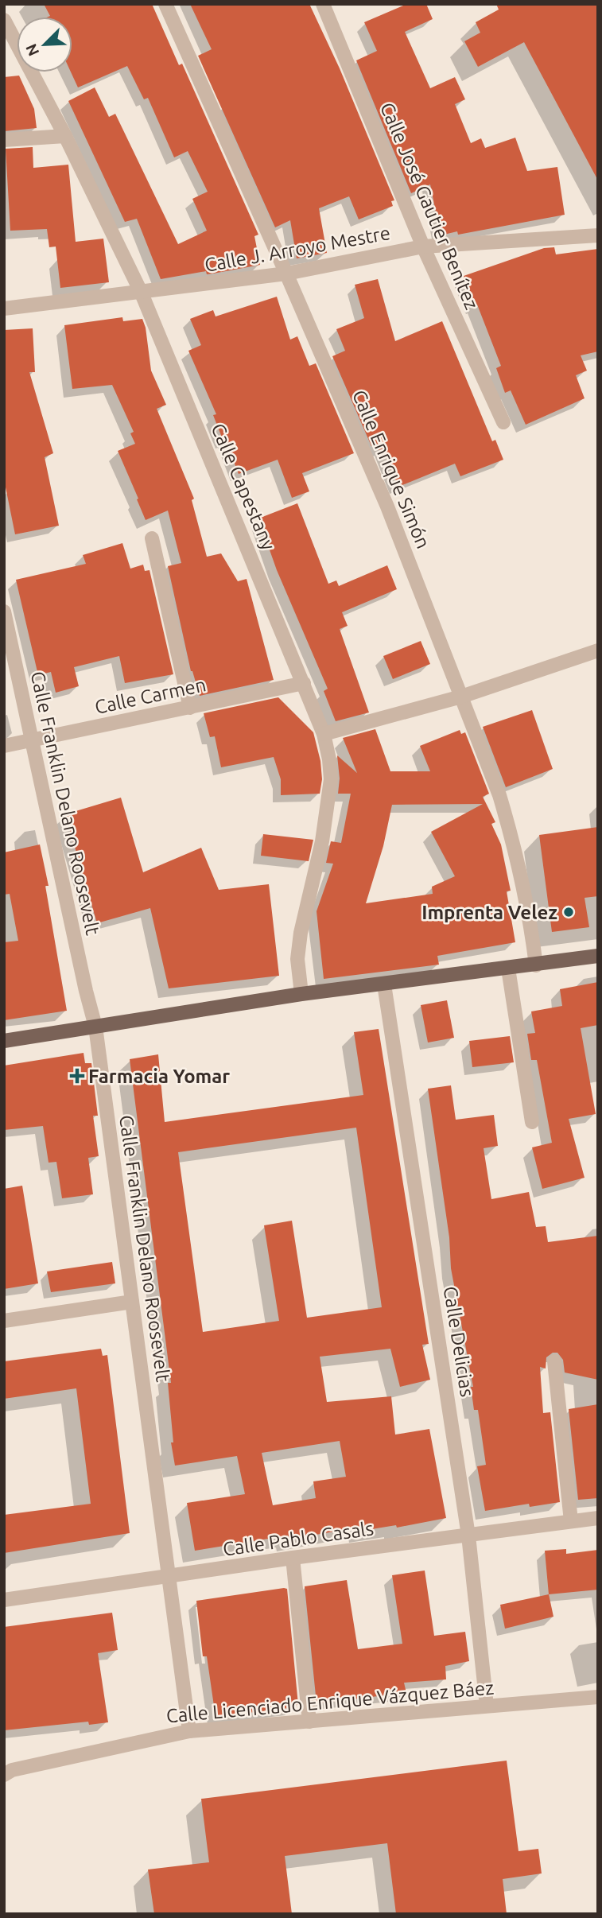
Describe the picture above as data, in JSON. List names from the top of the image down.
{
  "streets": {
    "street": [
      "Calle José Gautier Benítez",
      "Calle J. Arroyo Mestre",
      "Calle Enrique Simón",
      "Calle Capestany",
      "Calle Carmen",
      "Calle Franklin Delano Roosevelt",
      "Calle Delicias",
      "Calle Pablo Casals",
      "Calle Licenciado Enrique Vázquez Báez"
    ]
  },
  "crossings": [
    ["Calle José Gautier Benítez", "Calle J. Arroyo Mestre"],
    ["Calle J. Arroyo Mestre", "Calle Enrique Simón"],
    ["Calle J. Arroyo Mestre", "Calle Capestany"],
    ["Calle Capestany", "Calle Carmen"],
    ["Calle Carmen", "Calle Franklin Delano Roosevelt"],
    ["Calle Franklin Delano Roosevelt", "Calle Pablo Casals"],
    ["Calle Franklin Delano Roosevelt", "Calle Licenciado Enrique Vázquez Báez"],
    ["Calle Delicias", "Calle Pablo Casals"],
    ["Calle Delicias", "Calle Licenciado Enrique Vázquez Báez"]
  ],
  "places": {
    "other": ["Imprenta Velez"],
    "health": ["Farmacia Yomar"]
  },
  "north": "bottom left"
}
